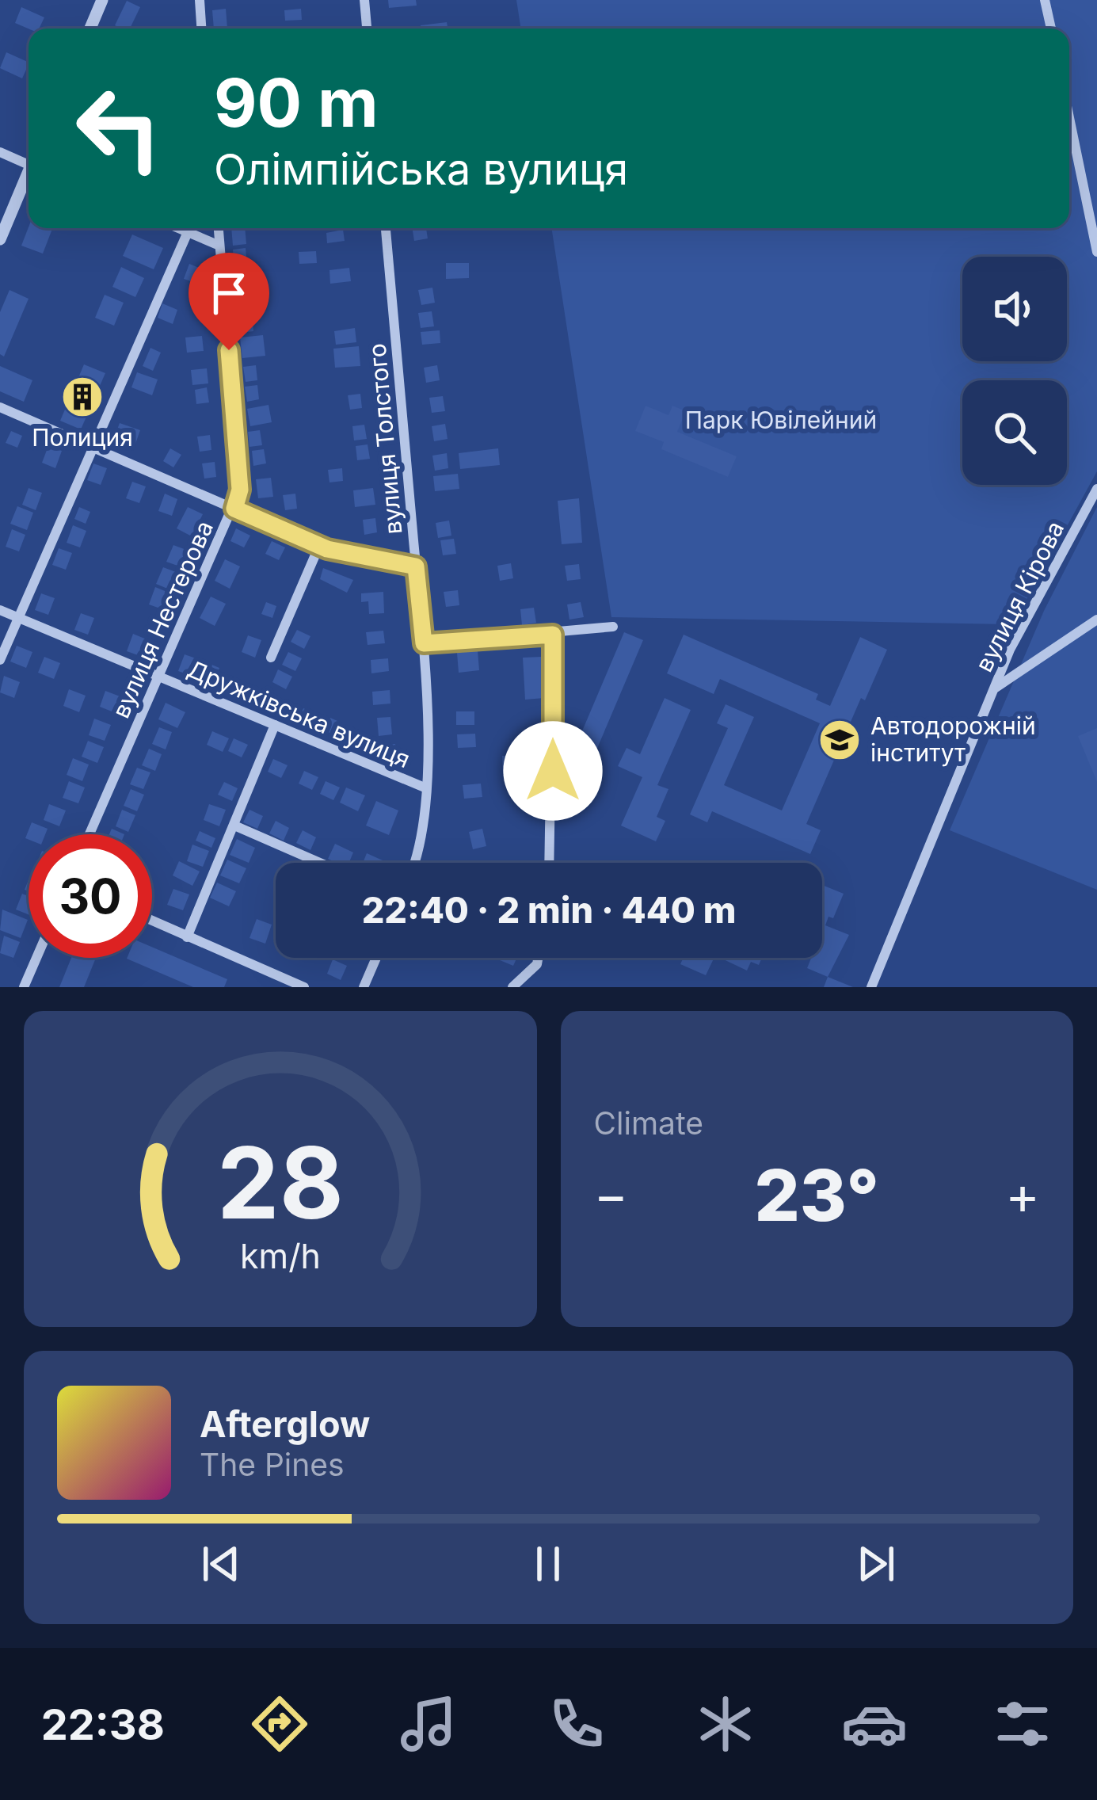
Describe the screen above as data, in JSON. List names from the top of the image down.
{
  "streets": {
    "street": [
      "вулиця Толстого",
      "вулиця Кірова",
      "вулиця Нестерова",
      "Дружківська вулиця"
    ]
  },
  "crossings": [
    ["вулиця Толстого", "Дружківська вулиця"],
    ["вулиця Нестерова", "Дружківська вулиця"]
  ],
  "parks": ["Парк Ювілейний"],
  "places": {
    "building": ["Полиция"],
    "school or university": ["Автодорожній інститут"]
  },
  "page": {
    "turn": ["90 m", "Олімпійська вулиця"],
    "limit": "30",
    "trip": "22:40 · 2 min · 440 m",
    "tile": "Climate",
    "heat": ["−", "23°", "+"],
    "song": ["Afterglow", "The Pines"],
    "tabs": "22:38",
    "gauge": ["28", "km/h"]
  }
}
